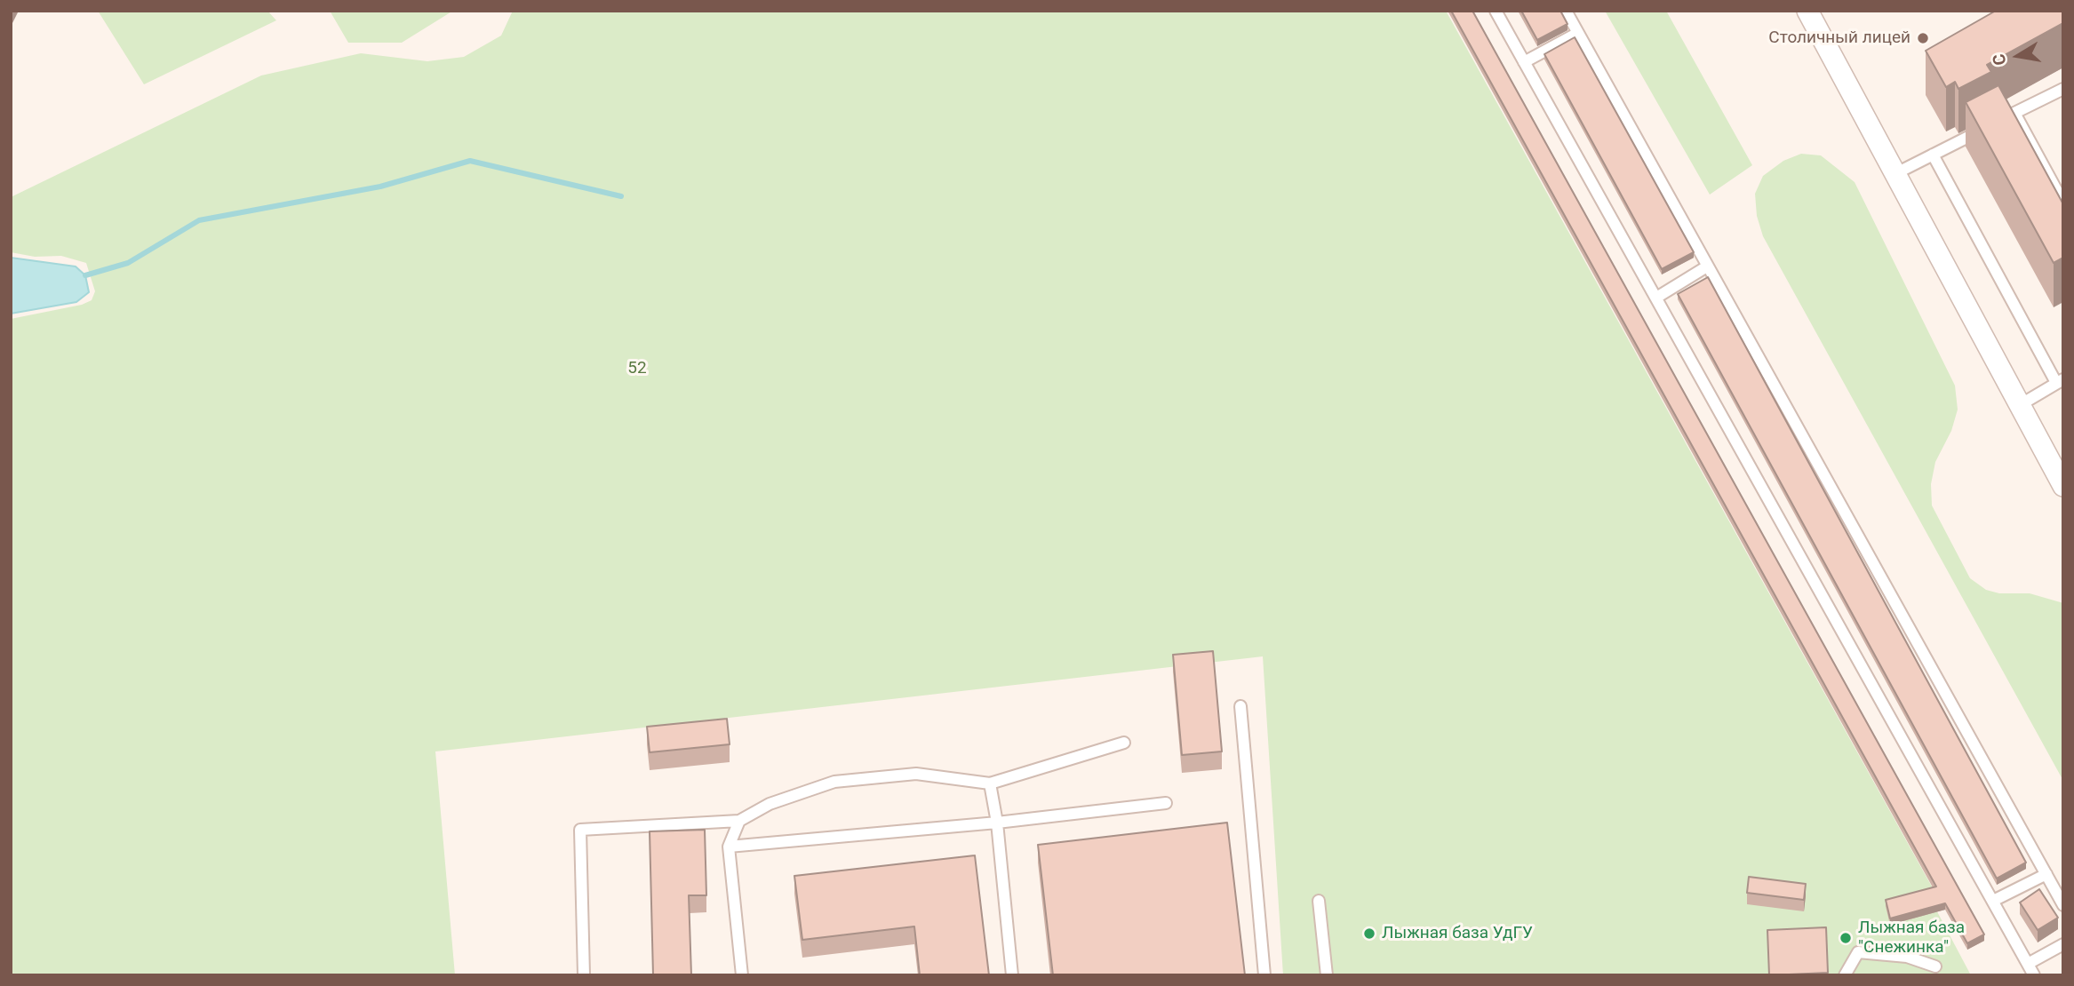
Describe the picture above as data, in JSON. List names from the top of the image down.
{
  "parks": ["52"],
  "places": ["Столичный лицей", "Лыжная база УдГУ", "Лыжная база \"Снежинка\""],
  "north": "left"
}
